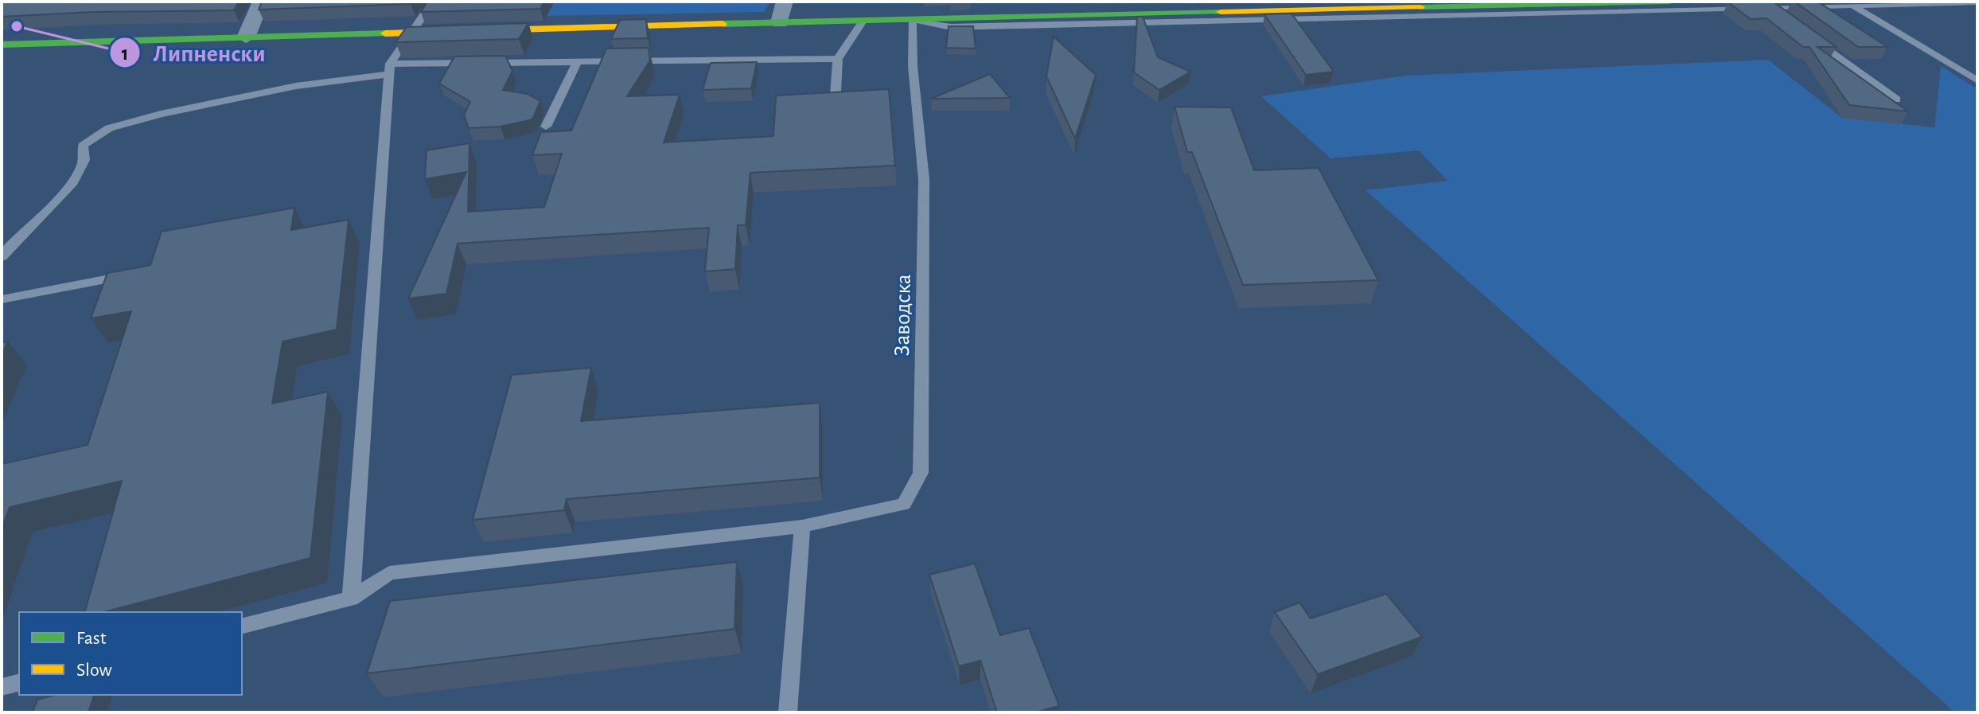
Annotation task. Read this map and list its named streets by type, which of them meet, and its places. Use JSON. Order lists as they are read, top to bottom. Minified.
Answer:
{"streets":{"lane":["Заводска"]},"places":["Липненски"],"legend":["Fast","Slow"]}
